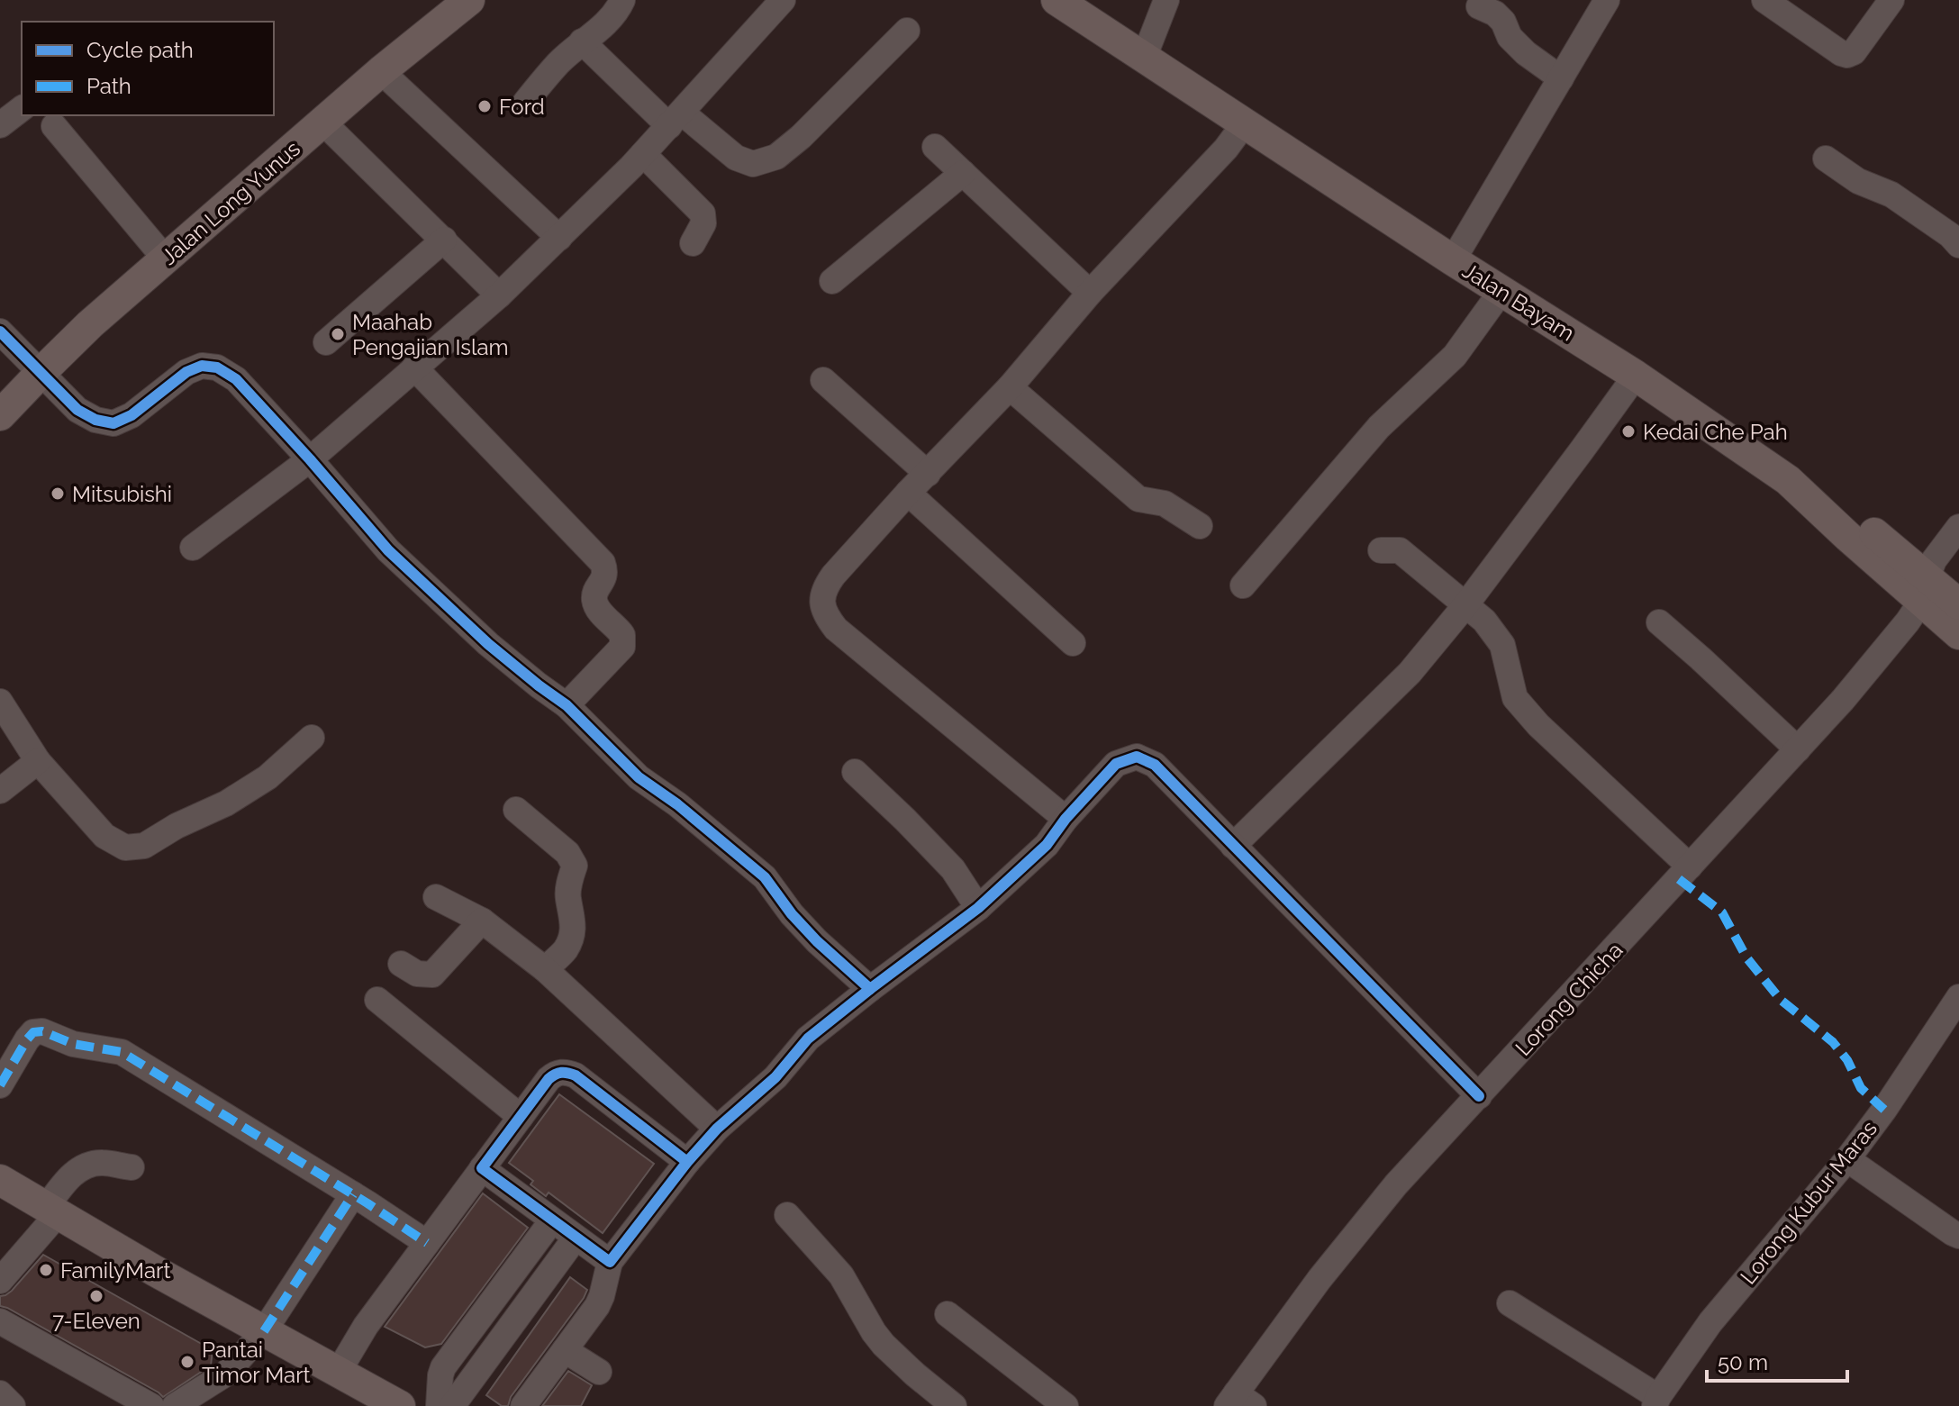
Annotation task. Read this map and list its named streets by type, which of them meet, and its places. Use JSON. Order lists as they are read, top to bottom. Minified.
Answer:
{"streets":{"main road":["Jalan Long Yunus","Jalan Bayam"],"street":["Lorong Chicha","Lorong Kubur Maras"]},"crossings":[["Jalan Bayam","Lorong Chicha"]],"places":["Ford","Maahab Pengajian Islam","Kedai Che Pah","Mitsubishi","FamilyMart","7-Eleven","Pantai Timor Mart"],"legend":["Cycle path","Path"],"scale_bar":"50 m"}
